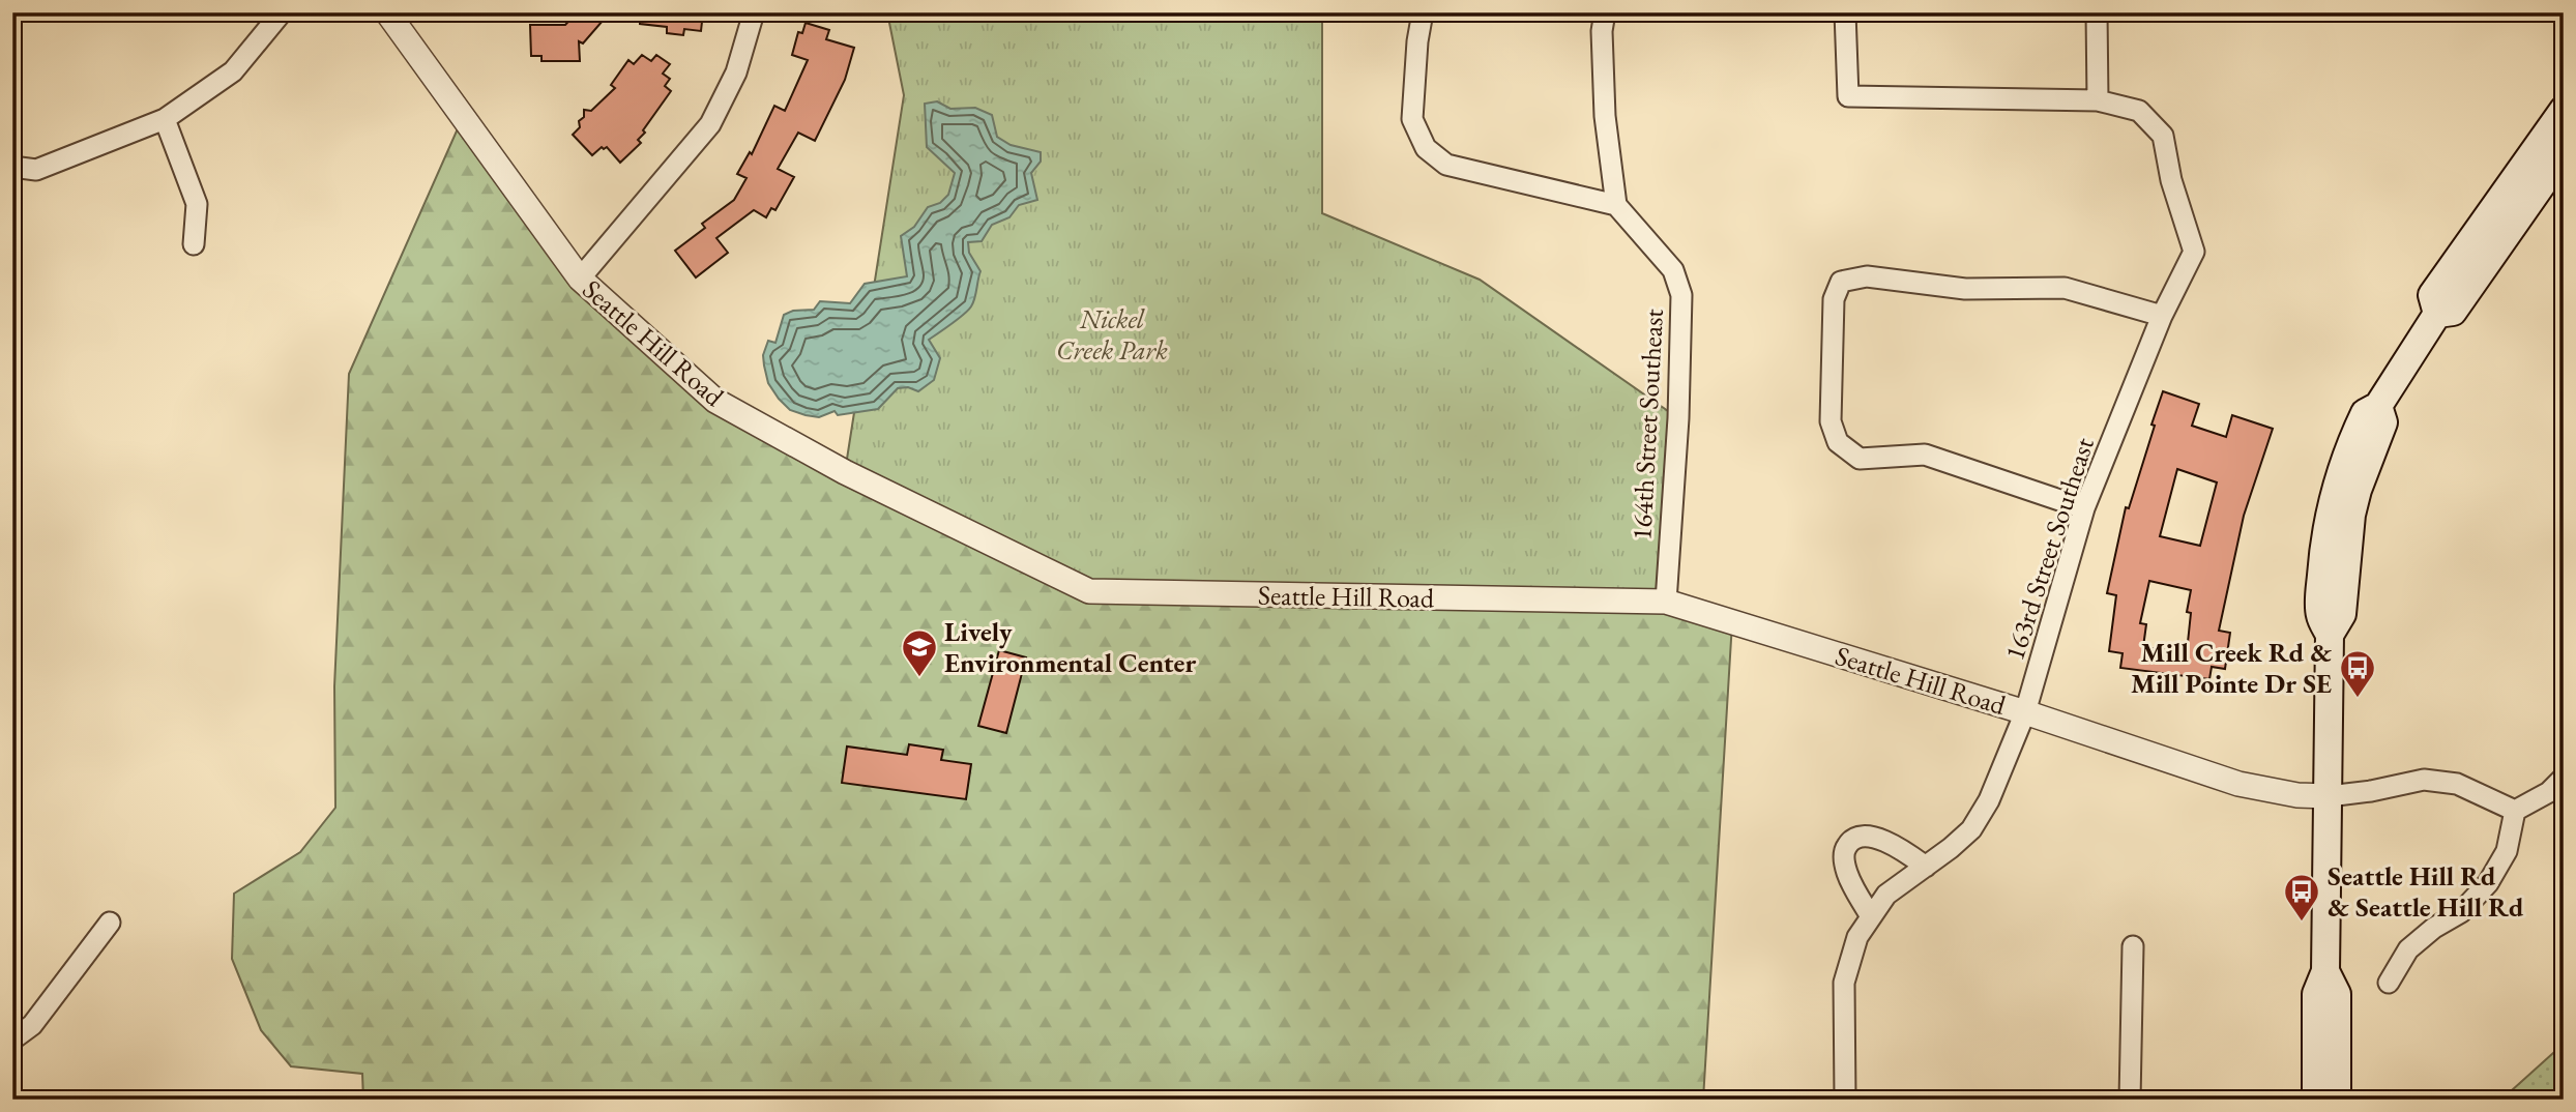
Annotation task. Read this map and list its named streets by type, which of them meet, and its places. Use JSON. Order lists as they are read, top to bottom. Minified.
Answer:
{"streets":{"street":["Seattle Hill Road","164th Street Southeast","163rd Street Southeast"]},"crossings":[["Seattle Hill Road","164th Street Southeast"],["Seattle Hill Road","163rd Street Southeast"]],"parks":["Nickel Creek Park"],"places":{"school or university":["Lively Environmental Center"],"bus stop":["Mill Creek Rd & Mill Pointe Dr SE","Seattle Hill Rd & Seattle Hill Rd"]}}
